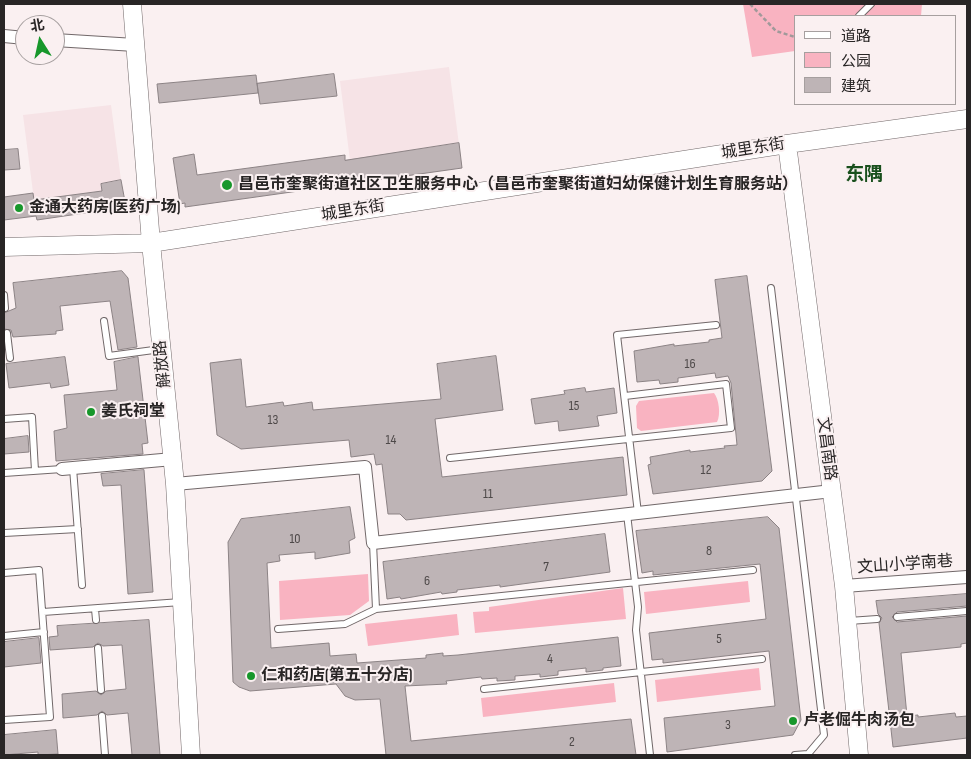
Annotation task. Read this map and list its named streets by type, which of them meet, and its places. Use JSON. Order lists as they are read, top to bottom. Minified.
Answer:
{"streets":{"street":["城里东街","解放路","文昌南路","文山小学南巷"]},"crossings":[["城里东街","解放路"],["城里东街","文昌南路"],["文昌南路","文山小学南巷"]],"districts":["东隅"],"places":["昌邑市奎聚街道社区卫生服务中心（昌邑市奎聚街道妇幼保健计划生育服务站）","金通大药房(医药广场)","姜氏祠堂","仁和药店(第五十分店)","卢老倔牛肉汤包"],"house_numbers":["16","15","13","14","12","11","10","8","7","6","5","4","3","2"],"legend":["道路","公园","建筑"],"north":"top"}
